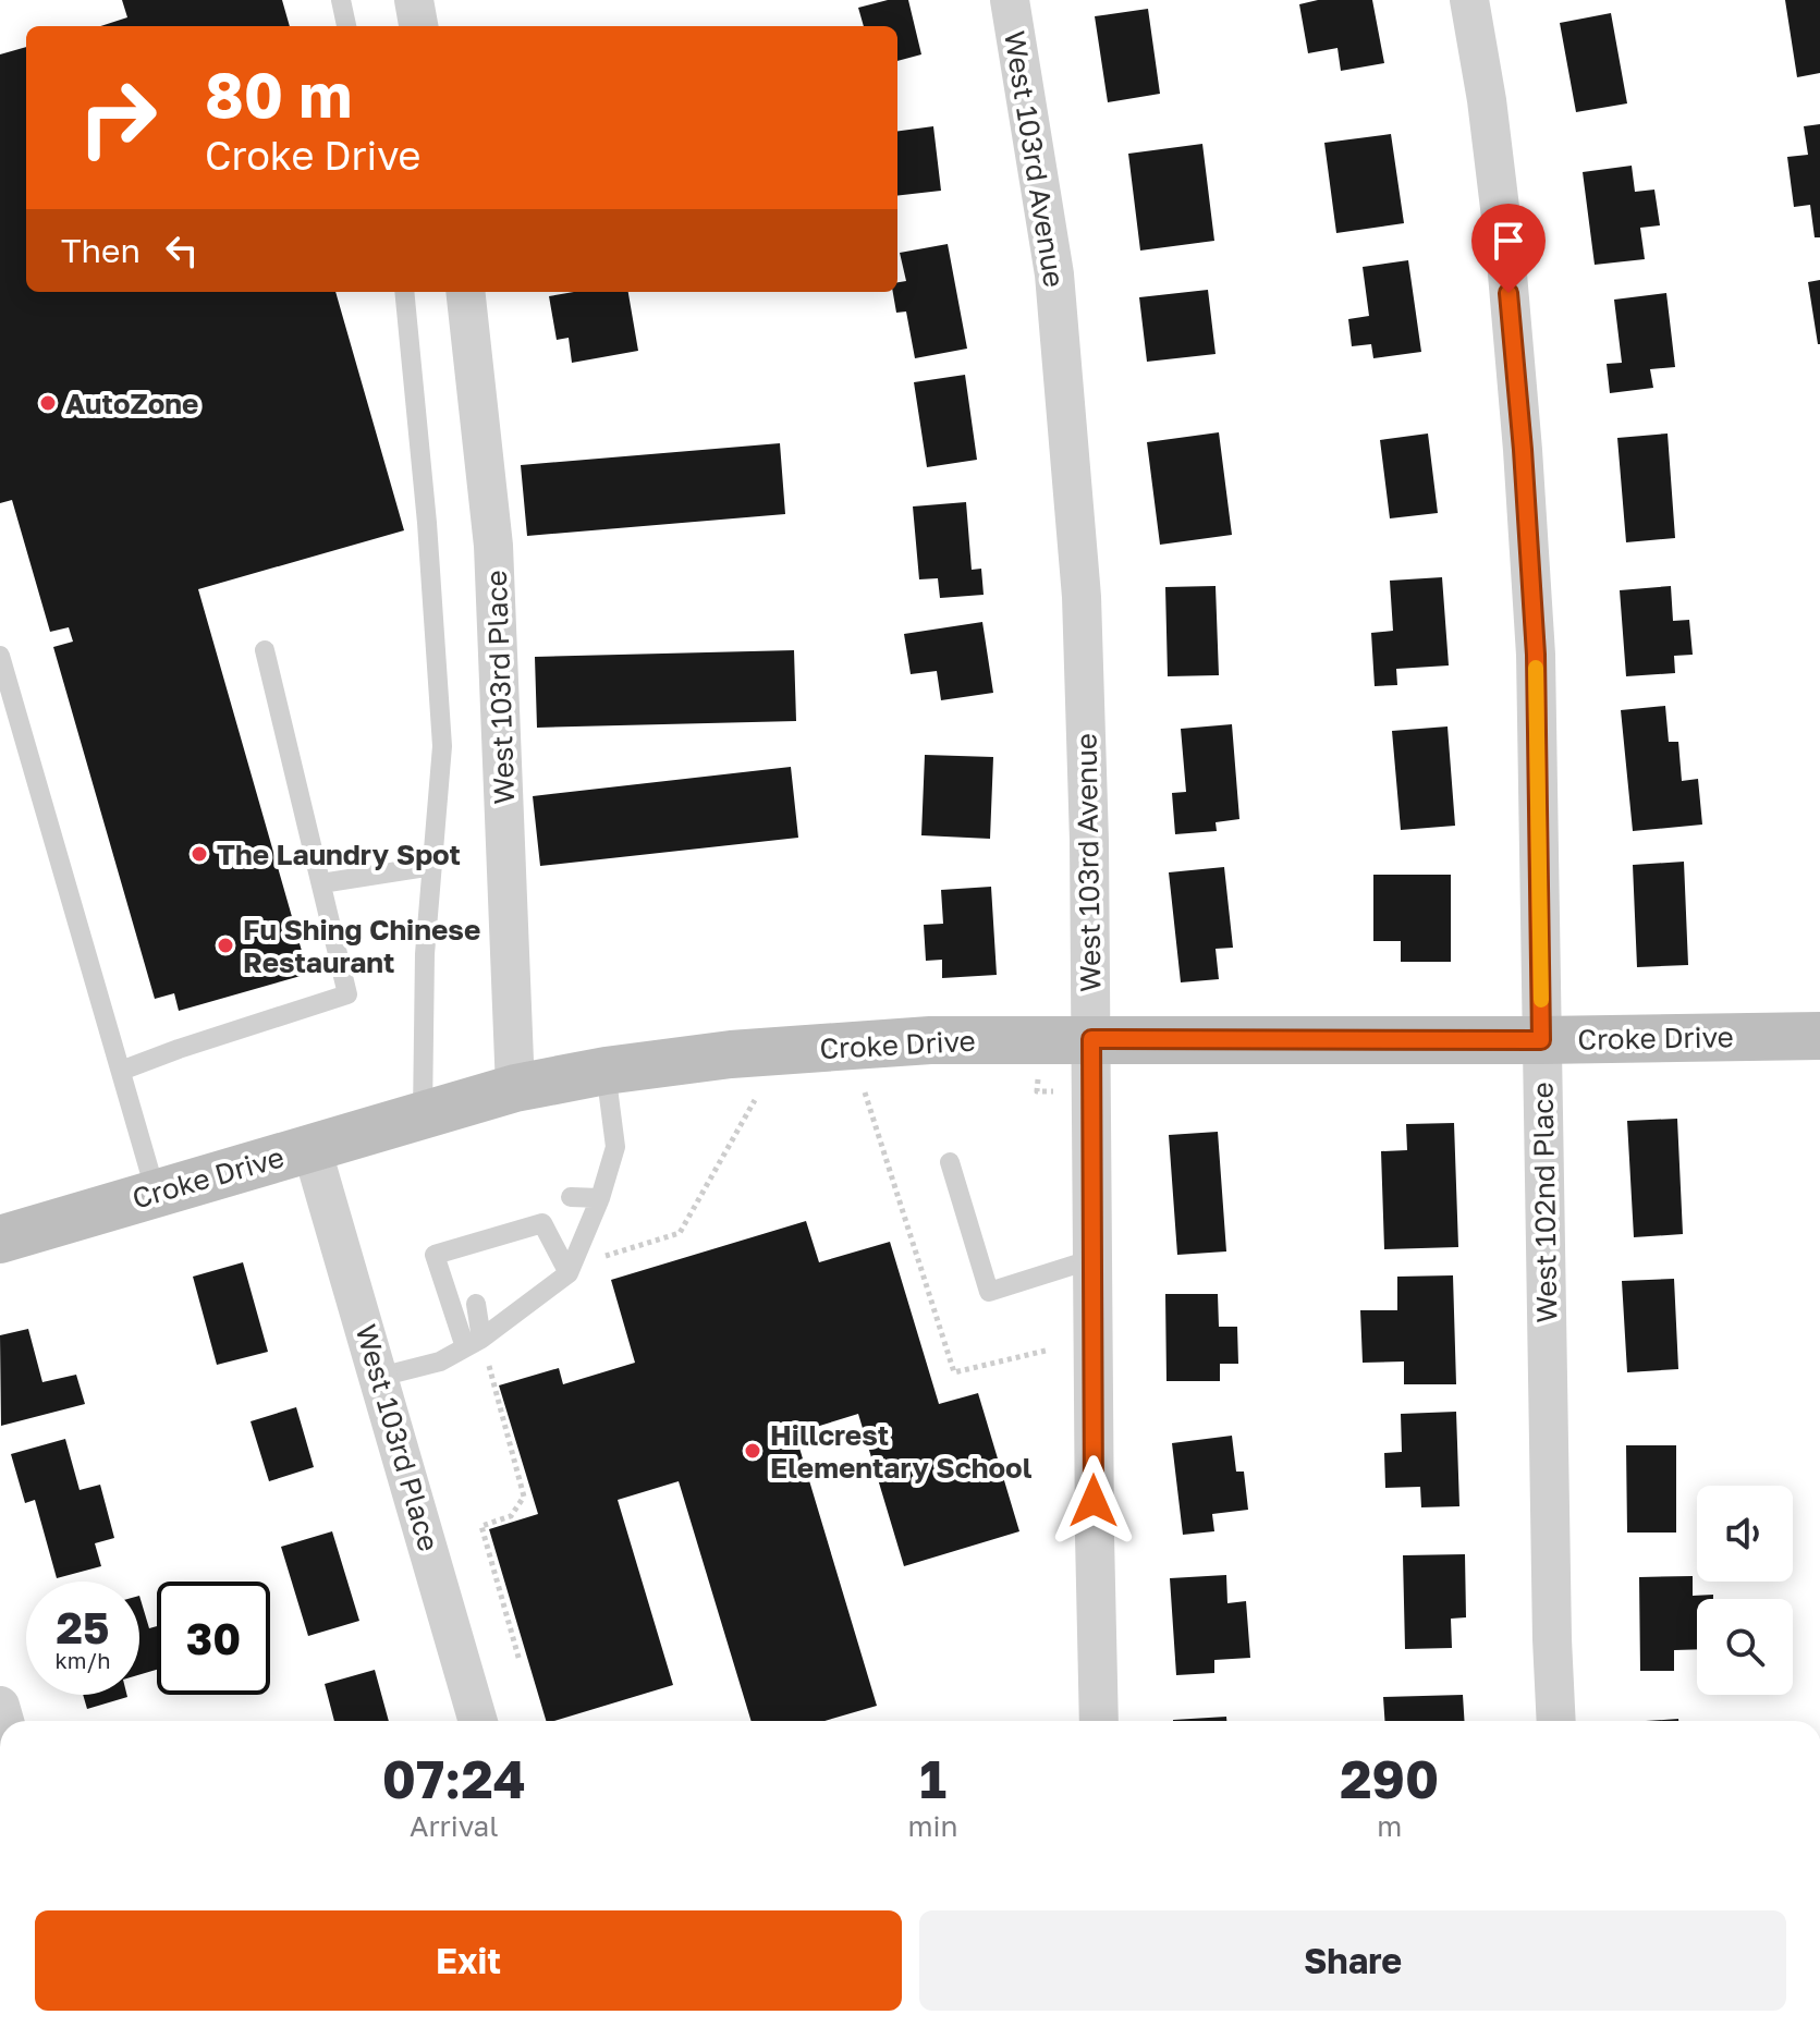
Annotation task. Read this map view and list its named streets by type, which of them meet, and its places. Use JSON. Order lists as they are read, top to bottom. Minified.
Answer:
{"streets":{"street":["West 103rd Avenue","West 103rd Place","Croke Drive","West 102nd Place"]},"crossings":[["West 103rd Avenue","Croke Drive"],["West 103rd Place","Croke Drive"],["Croke Drive","West 102nd Place"]],"places":["AutoZone","The Laundry Spot","Fu Shing Chinese Restaurant","Hillcrest Elementary School"],"page":{"turn":["80 m","Croke Drive"],"then":"Then","speed":"25 km/h","limit":"30","eta":["07:24","Arrival","1","min","290","m"],"buttons":["Exit","Share"]}}
